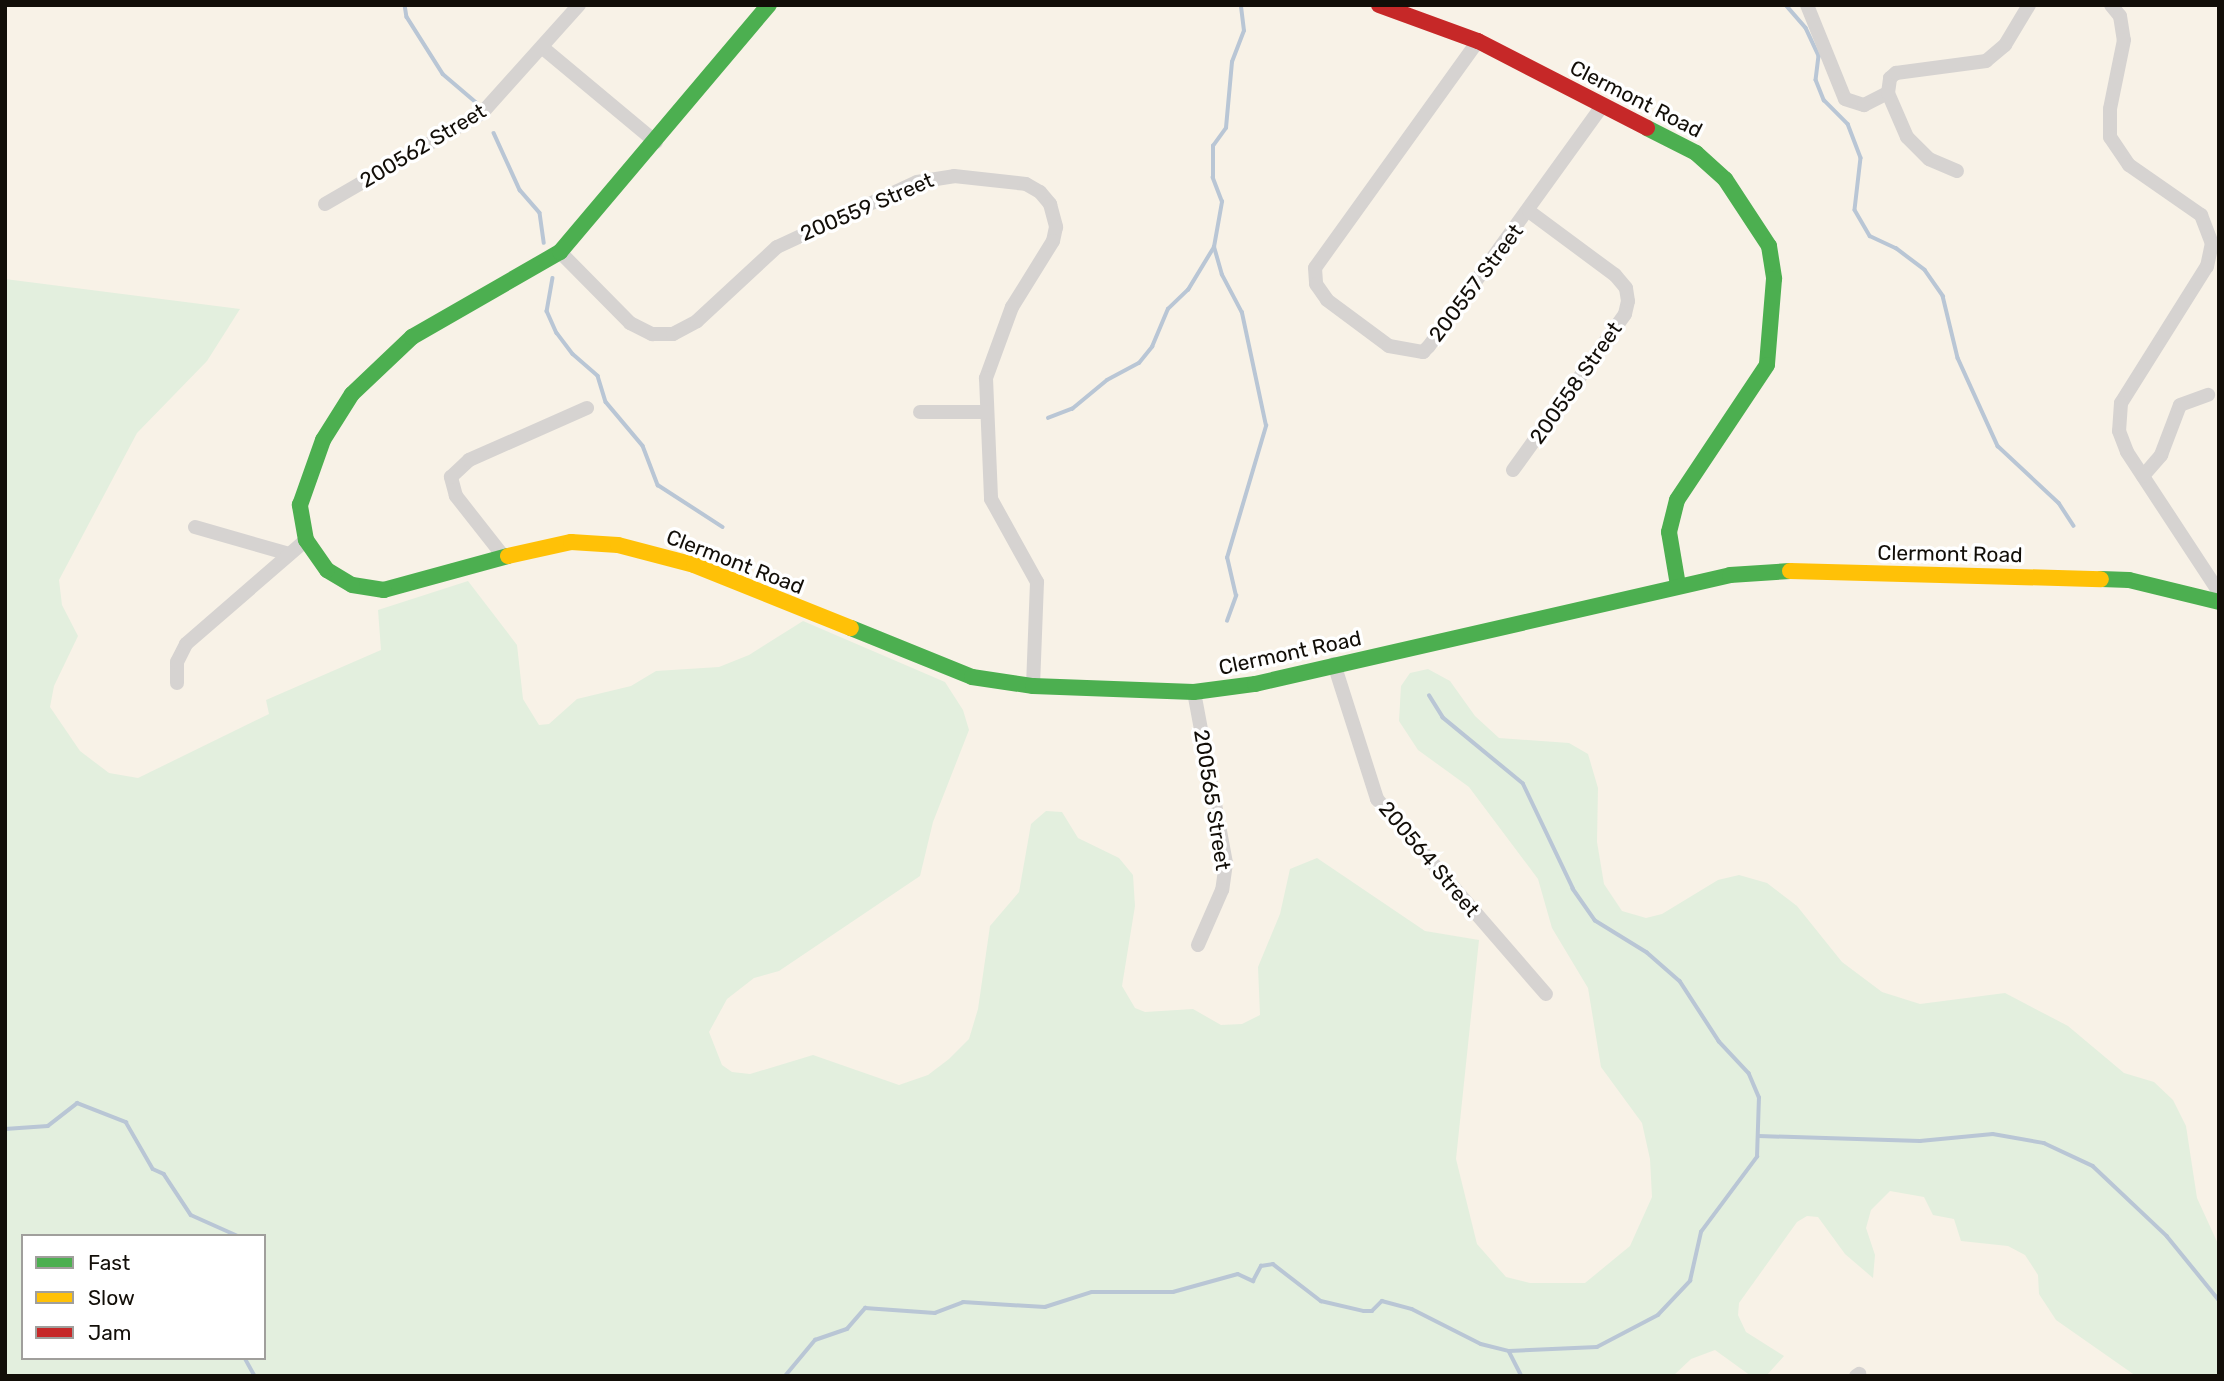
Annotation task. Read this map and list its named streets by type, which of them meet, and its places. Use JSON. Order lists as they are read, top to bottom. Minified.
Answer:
{"streets":{"street":["Clermont Road","200562 Street","200559 Street","200557 Street","200558 Street","200565 Street","200564 Street"]},"crossings":[["Clermont Road","200559 Street"],["Clermont Road","200557 Street"],["Clermont Road","200565 Street"],["Clermont Road","200564 Street"],["200557 Street","200558 Street"]],"legend":["Fast","Slow","Jam"]}
